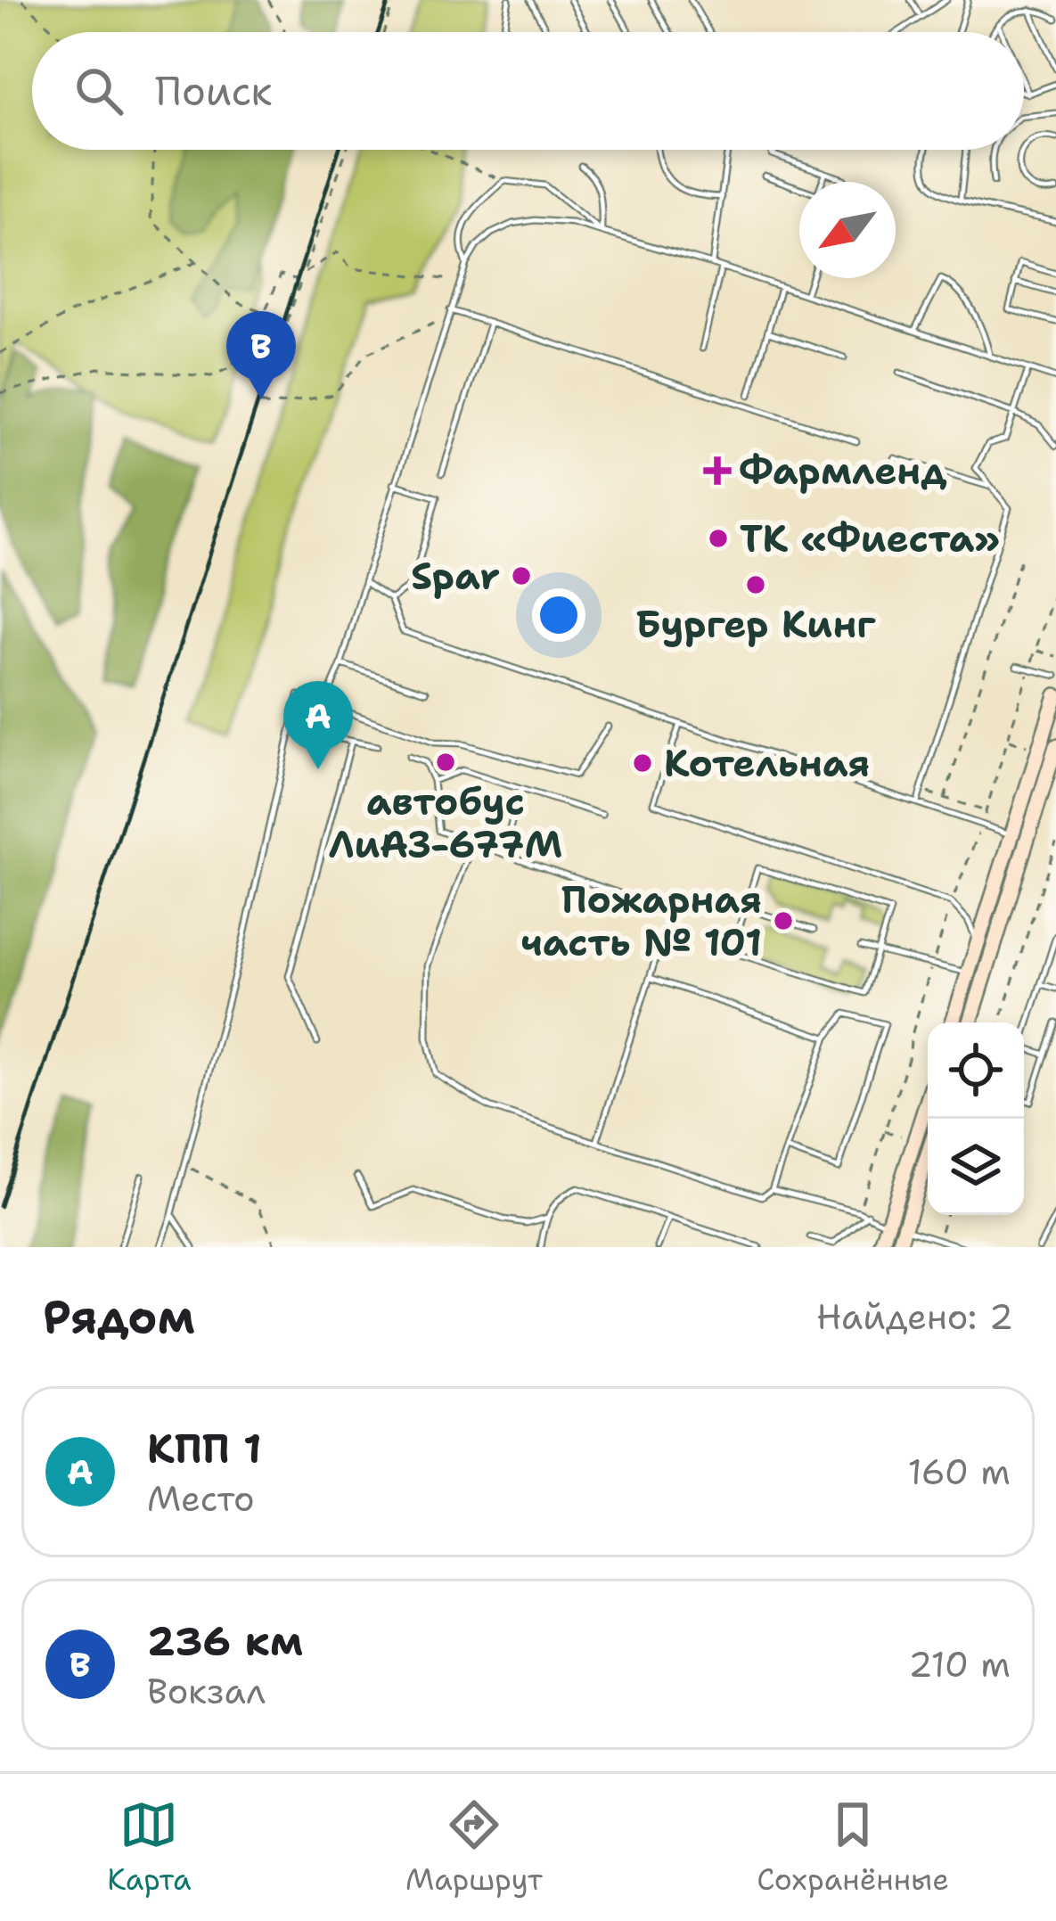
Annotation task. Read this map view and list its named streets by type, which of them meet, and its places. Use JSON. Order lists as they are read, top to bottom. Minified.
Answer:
{"places":{"health":["Фармленд"],"other":["ТК «Фиеста»","Spar","Бургер Кинг","автобус ЛиАЗ-677М","Котельная","Пожарная часть № 101"]},"north":"bottom left","page":{"search":"Поиск","pins":["B","A"],"heading":["Рядом","Найдено: 2"],"list":[{"mark":"A","name":"КПП 1","note":"Место","value":"160 m"},{"mark":"B","name":"236 км","note":"Вокзал","value":"210 m"}],"nav":["Карта","Маршрут","Сохранённые"]}}
